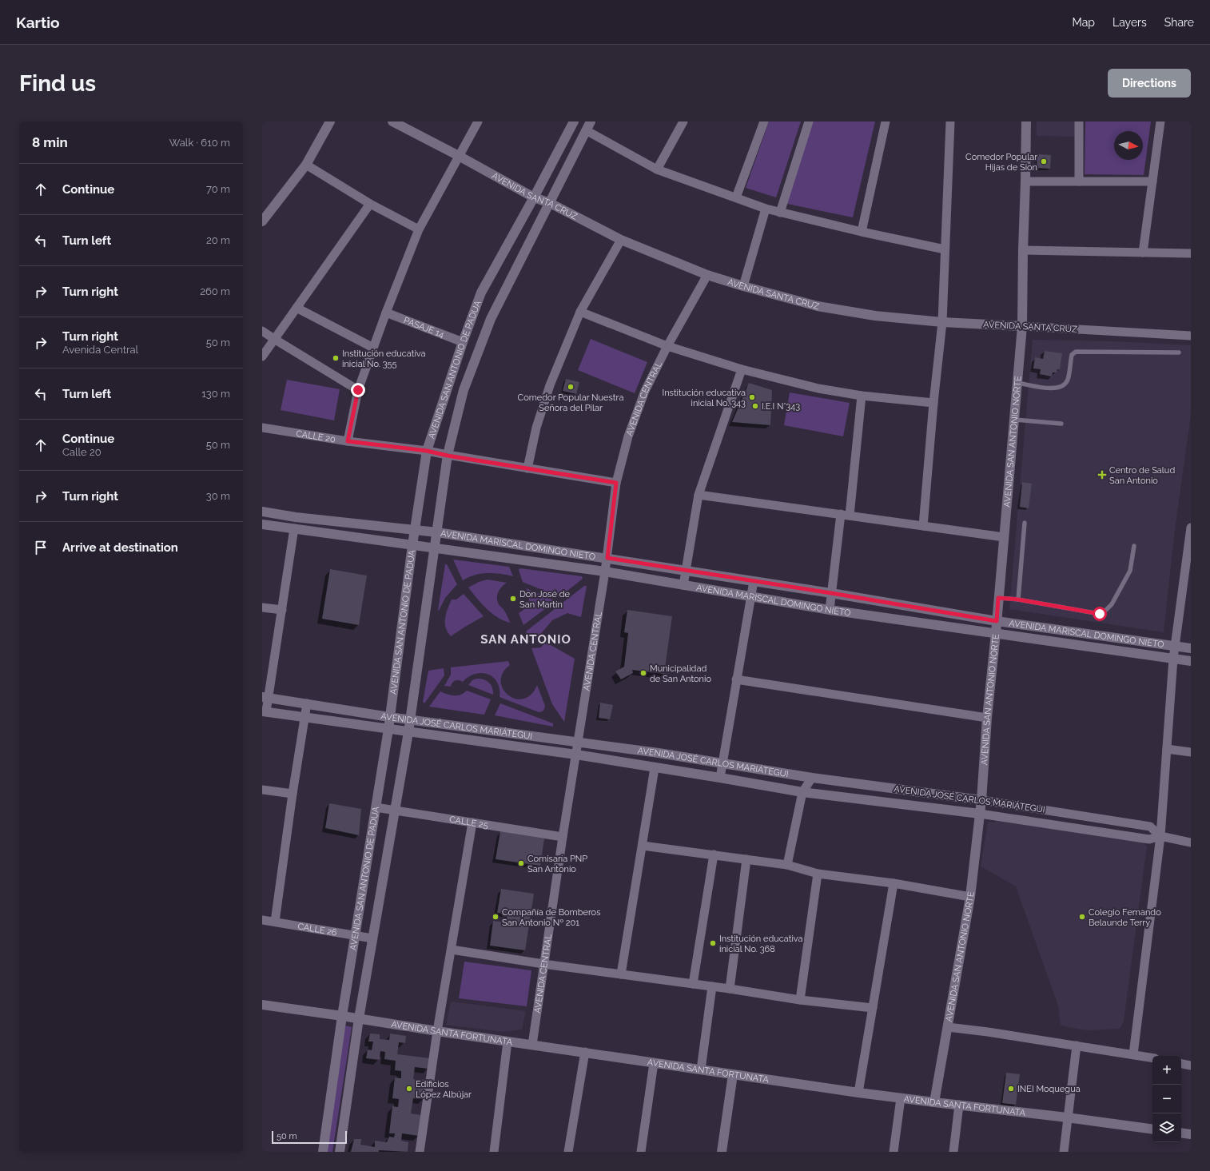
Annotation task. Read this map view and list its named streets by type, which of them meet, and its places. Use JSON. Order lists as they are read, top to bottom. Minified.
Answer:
{"streets":{"street":["AVENIDA SANTA CRUZ","PASAJE 14","AVENIDA SAN ANTONIO DE PADUA","AVENIDA CENTRAL","CALLE 20","AVENIDA SAN ANTONIO NORTE","AVENIDA MARISCAL DOMINGO NIETO","AVENIDA JOSÉ CARLOS MARIÁTEGUI","CALLE 25","CALLE 26","AVENIDA SANTA FORTUNATA"]},"crossings":[["AVENIDA SANTA CRUZ","AVENIDA SAN ANTONIO DE PADUA"],["AVENIDA SANTA CRUZ","AVENIDA CENTRAL"],["AVENIDA SANTA CRUZ","AVENIDA SAN ANTONIO NORTE"],["PASAJE 14","AVENIDA SAN ANTONIO DE PADUA"],["AVENIDA SAN ANTONIO DE PADUA","CALLE 20"],["AVENIDA SAN ANTONIO DE PADUA","AVENIDA MARISCAL DOMINGO NIETO"],["AVENIDA SAN ANTONIO DE PADUA","AVENIDA JOSÉ CARLOS MARIÁTEGUI"],["AVENIDA SAN ANTONIO DE PADUA","CALLE 25"],["AVENIDA SAN ANTONIO DE PADUA","CALLE 26"],["AVENIDA SAN ANTONIO DE PADUA","AVENIDA SANTA FORTUNATA"],["AVENIDA CENTRAL","CALLE 20"],["AVENIDA CENTRAL","AVENIDA MARISCAL DOMINGO NIETO"],["AVENIDA CENTRAL","AVENIDA JOSÉ CARLOS MARIÁTEGUI"],["AVENIDA CENTRAL","CALLE 25"],["AVENIDA CENTRAL","AVENIDA SANTA FORTUNATA"],["AVENIDA SAN ANTONIO NORTE","AVENIDA MARISCAL DOMINGO NIETO"],["AVENIDA SAN ANTONIO NORTE","AVENIDA JOSÉ CARLOS MARIÁTEGUI"],["AVENIDA SAN ANTONIO NORTE","AVENIDA SANTA FORTUNATA"]],"districts":["SAN ANTONIO"],"places":{"other":["Comedor Popular Hijas de Sion","Institución educativa inicial No. 355","Comedor Popular Nuestra Señora del Pilar","Institución educativa inicial No. 343","I.E.I N°343","Don José de San Martín","Municipalidad de San Antonio","Comisaría PNP San Antonio","Compañía de Bomberos San Antonio Nº 201","Colegio Fernando Belaunde Terry","Institución educativa inicial No. 368","Edificios López Albújar","INEI Moquegua"],"health":["Centro de Salud San Antonio"]},"scale_bar":"50 m","north":"right","page":{"header":"Kartio","nav":["Map","Layers","Share"],"buttons":"Directions","title":"Find us","heading":["8 min","Walk · 610 m"],"list":[["Continue","70 m"],["Turn left","20 m"],["Turn right","260 m"],["Turn right","Avenida Central","50 m"],["Turn left","130 m"],["Continue","Calle 20","50 m"],["Turn right","30 m"],"Arrive at destination"],"map_buttons":["+","−"],"scale":"50 m"}}
